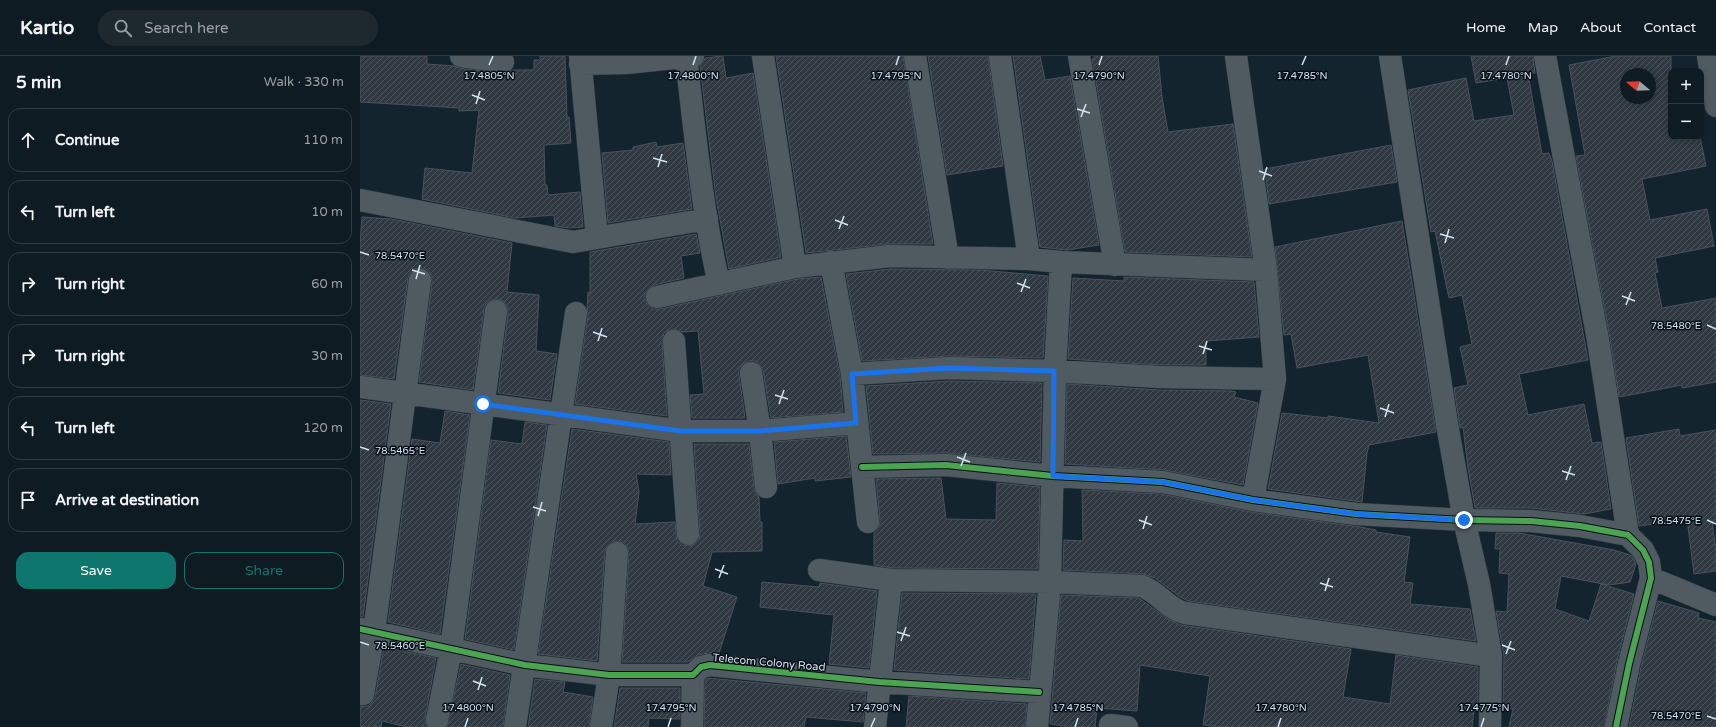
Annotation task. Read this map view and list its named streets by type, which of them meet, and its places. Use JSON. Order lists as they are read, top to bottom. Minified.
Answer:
{"streets":{"street":["Telecom Colony Road"]},"north":"left","page":{"header":"Kartio","search":"Search here","nav":["Home","Map","About","Contact"],"heading":["5 min","Walk · 330 m"],"map_buttons":["+","−"],"list":[["Continue","110 m"],["Turn left","10 m"],["Turn right","60 m"],["Turn right","30 m"],["Turn left","120 m"],"Arrive at destination"],"buttons":["Save","Share"]},"coordinates":["17.4805°N","17.4800°N","17.4795°N","17.4790°N","17.4785°N","17.4780°N","78.5470°E","78.5480°E","78.5465°E","78.5475°E","78.5460°E","17.4775°N"]}
